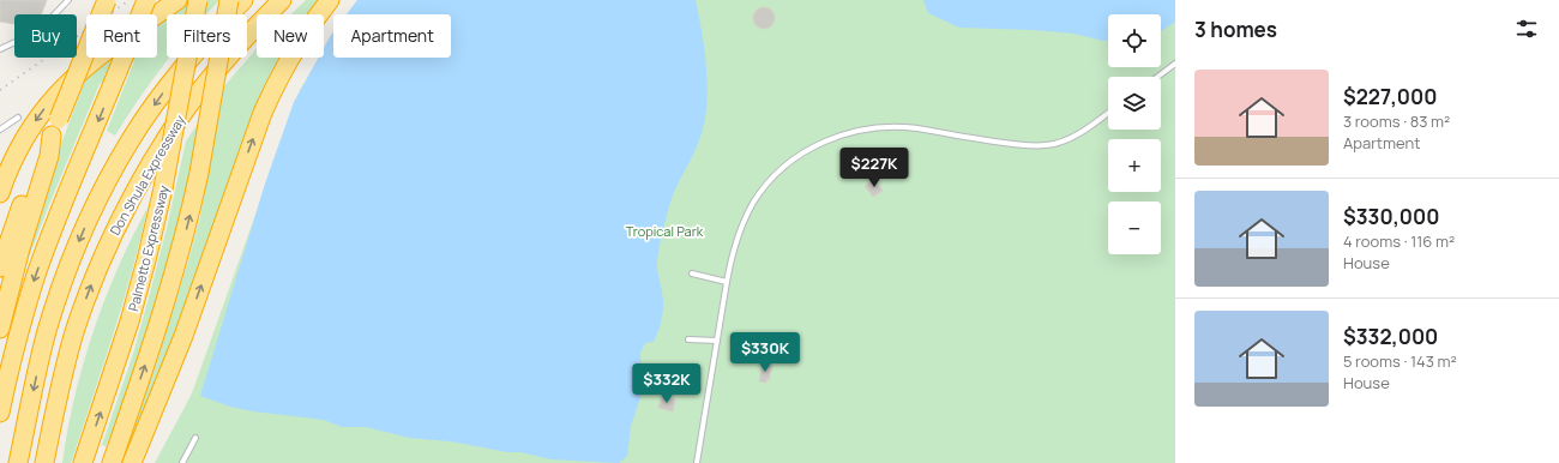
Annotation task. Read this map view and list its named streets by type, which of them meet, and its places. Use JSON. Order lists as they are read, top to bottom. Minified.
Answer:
{"streets":{"highway":["Don Shula Expressway","Palmetto Expressway"]},"parks":["Tropical Park"],"page":{"heading":"3 homes","map_buttons":["+","−"],"chip":["Buy","Rent","Filters","New","Apartment"],"list":[{"name":"$227,000","note":"3 rooms · 83 m² · Apartment"},{"name":"$330,000","note":"4 rooms · 116 m² · House"},{"name":"$332,000","note":"5 rooms · 143 m² · House"}],"price":["$227K","$330K","$332K"]}}
